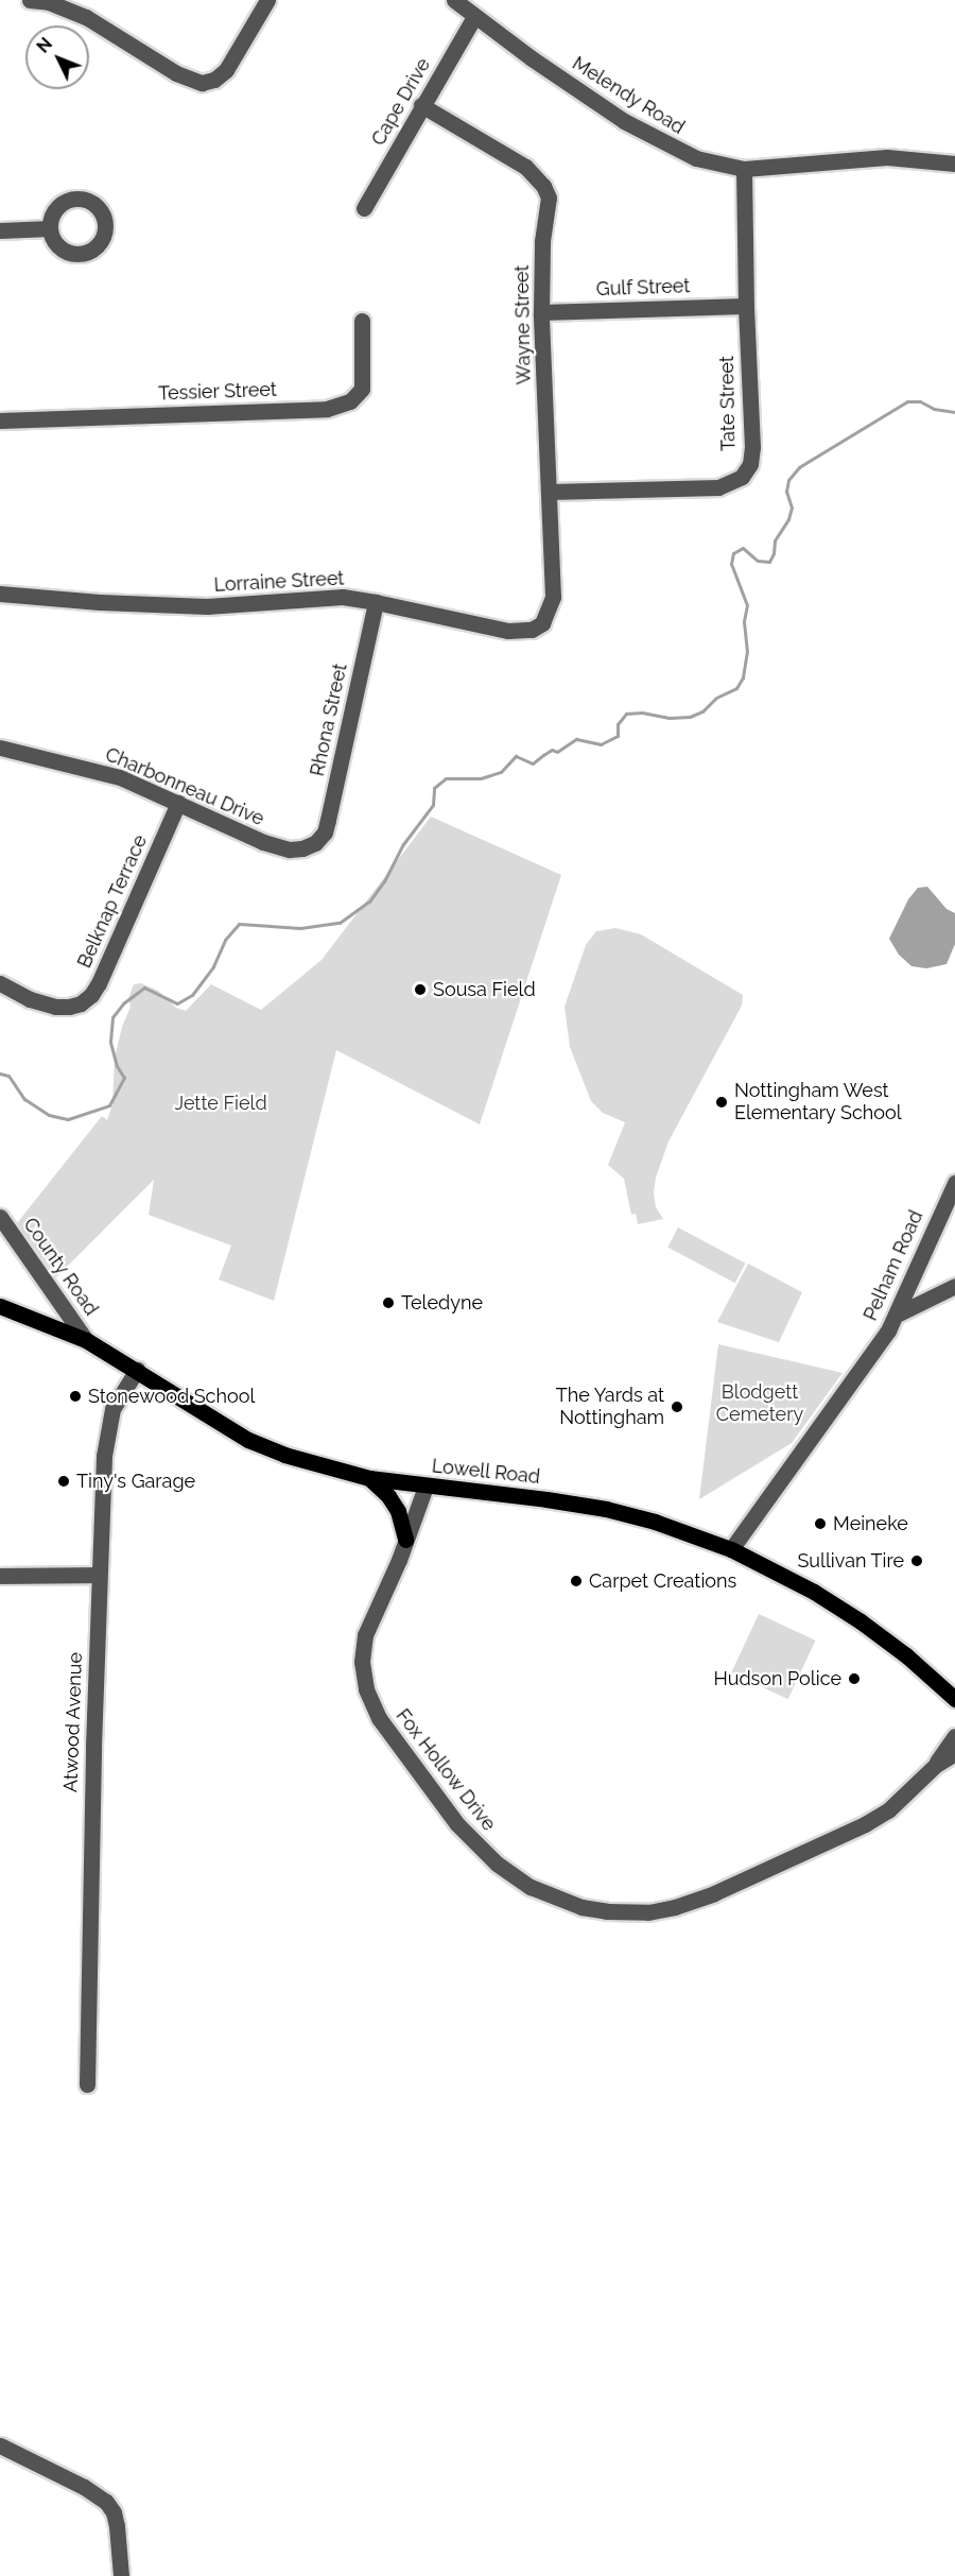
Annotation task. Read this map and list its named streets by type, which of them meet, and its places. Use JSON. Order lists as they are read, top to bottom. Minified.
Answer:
{"streets":{"main road":["Lowell Road"],"street":["Melendy Road","Cape Drive","Gulf Street","Wayne Street","Tessier Street","Tate Street","Lorraine Street","Rhona Street","Charbonneau Drive","Belknap Terrace","Pelham Road","County Road","Atwood Avenue","Fox Hollow Drive"]},"crossings":[["Melendy Road","Cape Drive"],["Melendy Road","Tate Street"],["Cape Drive","Wayne Street"],["Gulf Street","Wayne Street"],["Gulf Street","Tate Street"],["Wayne Street","Tate Street"],["Wayne Street","Lorraine Street"],["Lorraine Street","Rhona Street"],["Rhona Street","Charbonneau Drive"],["Charbonneau Drive","Belknap Terrace"],["Pelham Road","Lowell Road"],["County Road","Lowell Road"],["Lowell Road","Atwood Avenue"],["Lowell Road","Fox Hollow Drive"]],"parks":["Jette Field","Blodgett Cemetery"],"places":["Sousa Field","Nottingham West Elementary School","Teledyne","Stonewood School","The Yards at Nottingham","Tiny's Garage","Meineke","Sullivan Tire","Carpet Creations","Hudson Police"],"north":"top left"}
